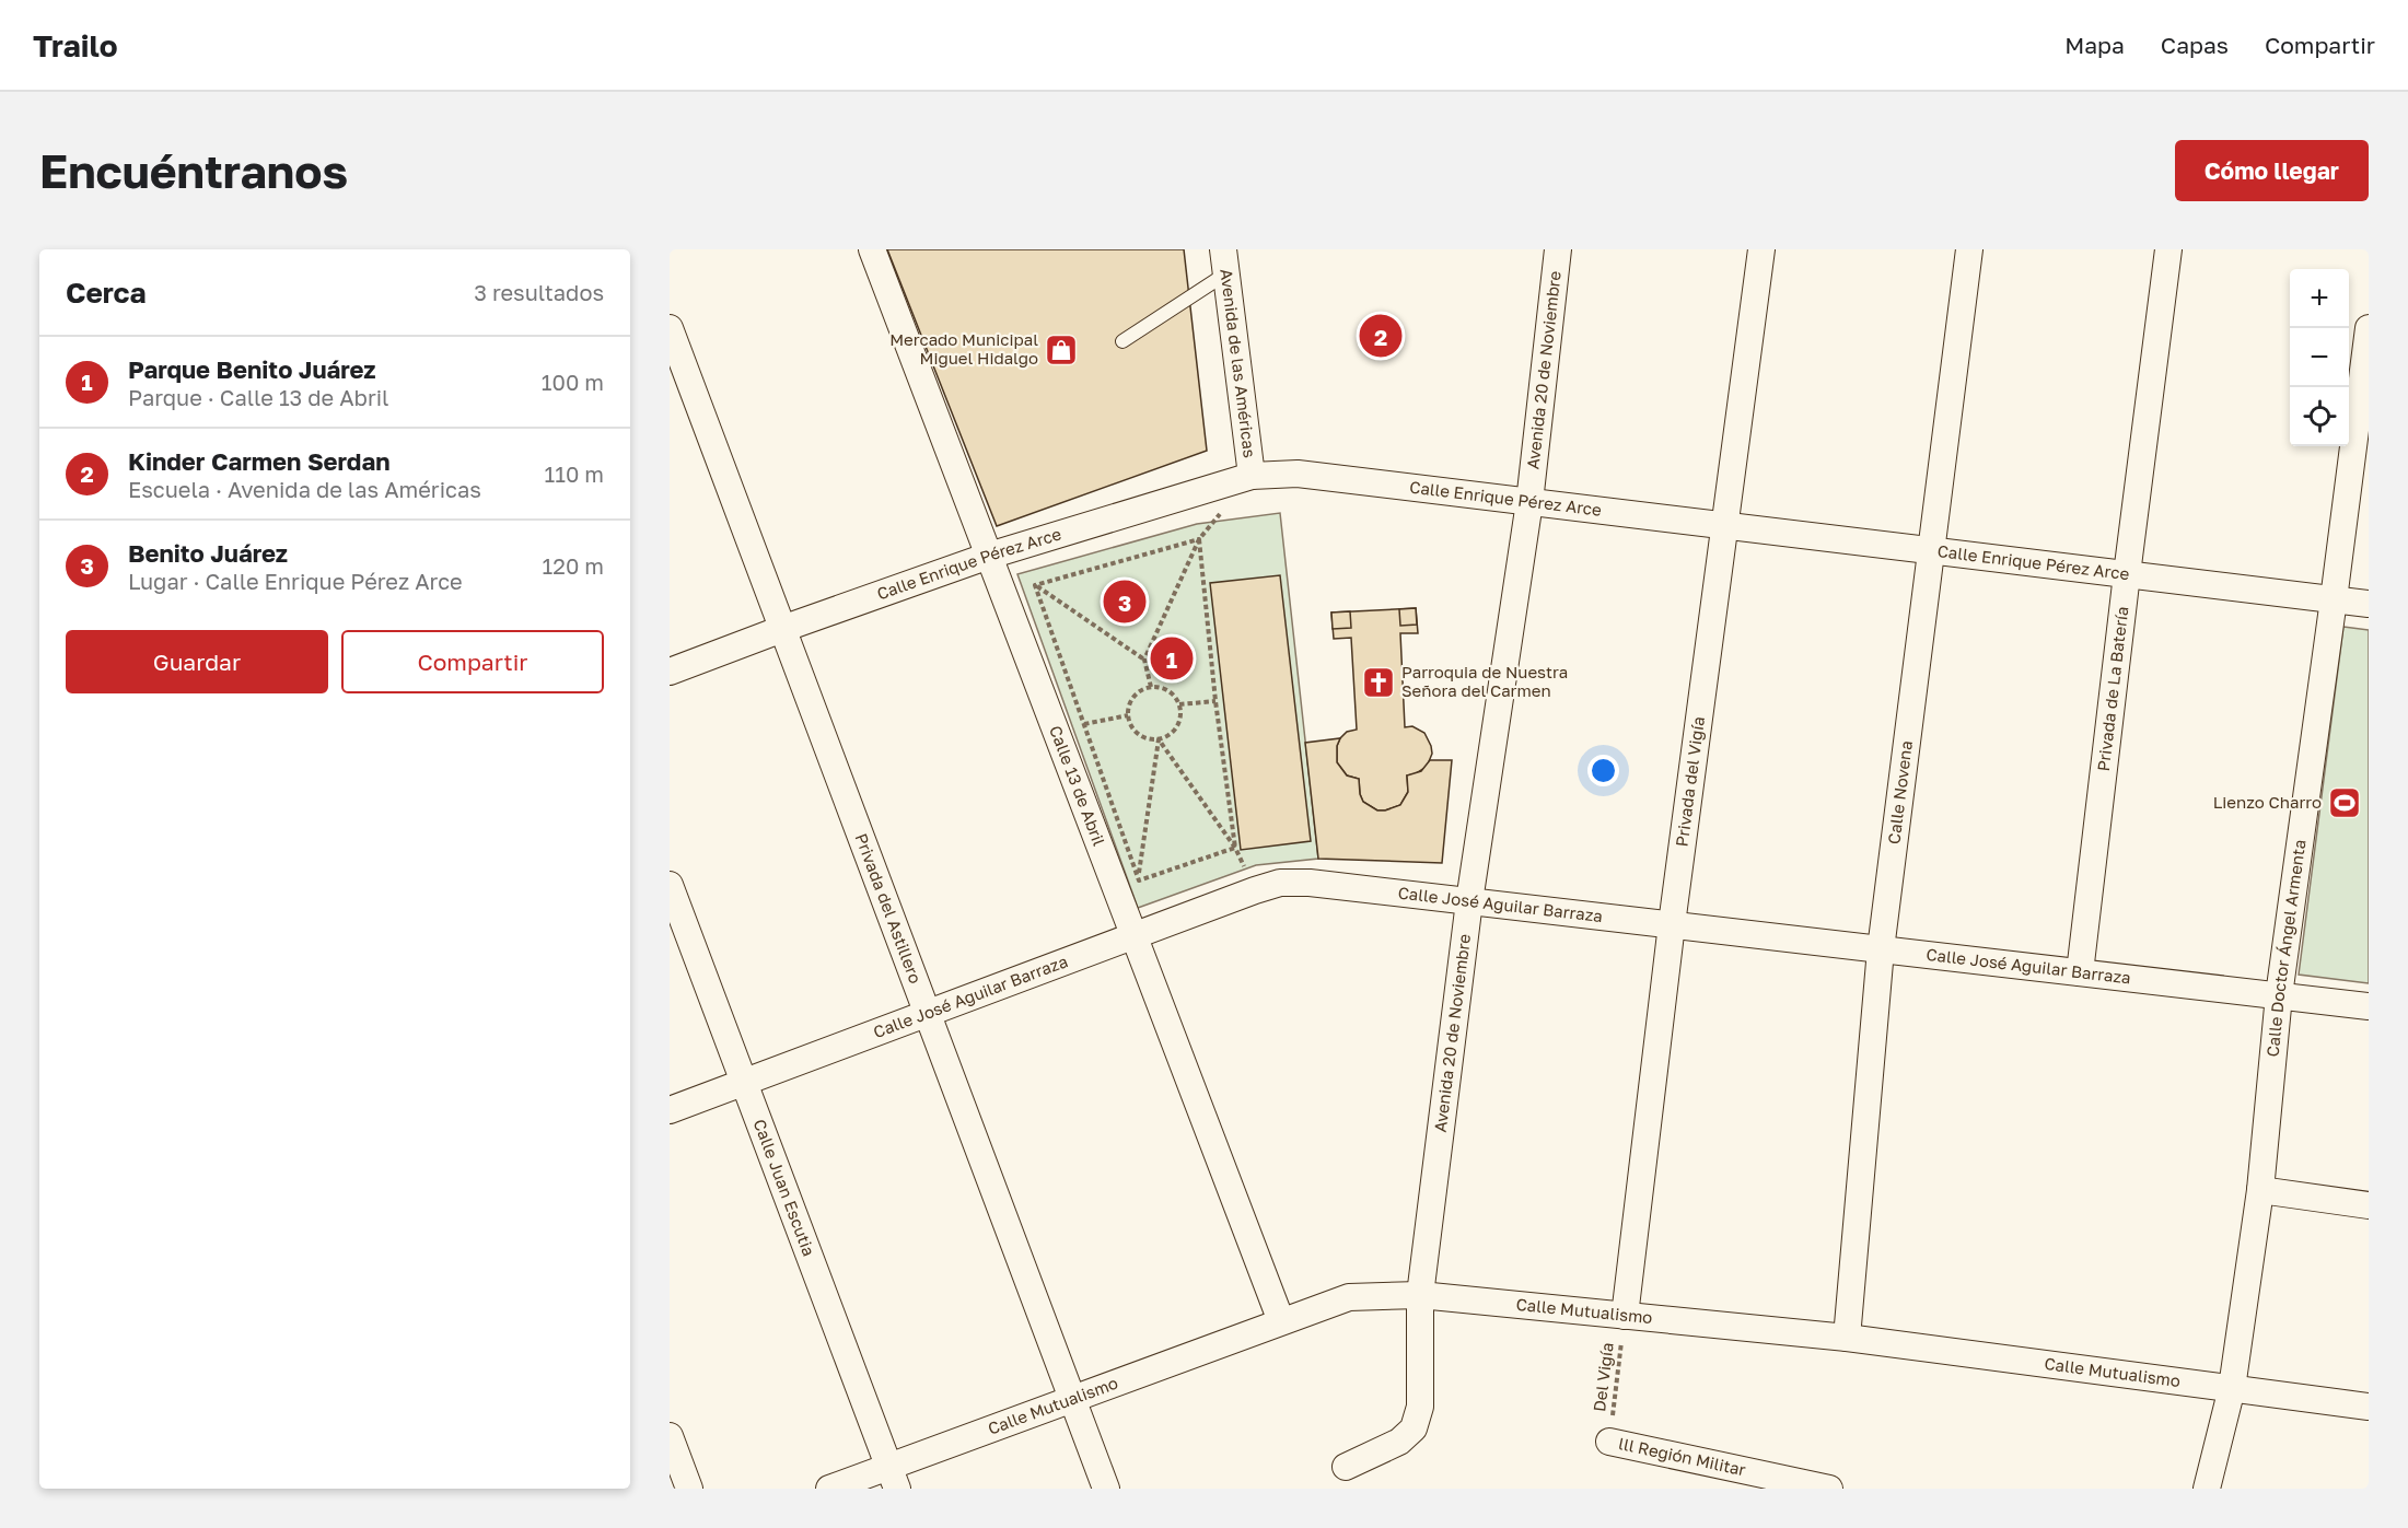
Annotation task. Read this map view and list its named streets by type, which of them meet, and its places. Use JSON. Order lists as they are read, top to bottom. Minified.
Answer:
{"streets":{"street":["Avenida de las Américas","Avenida 20 de Noviembre","Calle Enrique Pérez Arce","Privada de La Batería","Privada del Vigía","Calle 13 de Abril","Calle Novena","Calle José Aguilar Barraza","Privada del Astillero","Calle Doctor Ángel Armenta","Calle Juan Escutia","Calle Mutualismo","lll Región Militar"],"path":["Del Vigía"]},"crossings":[["Avenida de las Américas","Calle Enrique Pérez Arce"],["Avenida 20 de Noviembre","Calle Enrique Pérez Arce"],["Avenida 20 de Noviembre","Calle José Aguilar Barraza"],["Avenida 20 de Noviembre","Calle Mutualismo"],["Calle Enrique Pérez Arce","Privada de La Batería"],["Calle Enrique Pérez Arce","Privada del Vigía"],["Calle Enrique Pérez Arce","Calle 13 de Abril"],["Calle Enrique Pérez Arce","Calle Novena"],["Calle Enrique Pérez Arce","Privada del Astillero"],["Calle Enrique Pérez Arce","Calle Doctor Ángel Armenta"],["Privada de La Batería","Calle José Aguilar Barraza"],["Privada del Vigía","Calle José Aguilar Barraza"],["Privada del Vigía","Calle Mutualismo"],["Privada del Vigía","Del Vigía"],["Calle 13 de Abril","Calle José Aguilar Barraza"],["Calle 13 de Abril","Calle Mutualismo"],["Calle Novena","Calle José Aguilar Barraza"],["Calle Novena","Calle Mutualismo"],["Calle José Aguilar Barraza","Privada del Astillero"],["Calle José Aguilar Barraza","Calle Doctor Ángel Armenta"],["Calle José Aguilar Barraza","Calle Juan Escutia"],["Privada del Astillero","Calle Mutualismo"],["Calle Doctor Ángel Armenta","Calle Mutualismo"],["Calle Juan Escutia","Calle Mutualismo"],["Calle Mutualismo","Del Vigía"],["Del Vigía","lll Región Militar"]],"places":{"shop":["Mercado Municipal Miguel Hidalgo"],"church":["Parroquia de Nuestra Señora del Carmen"],"sports":["Lienzo Charro"]},"page":{"header":"Trailo","nav":["Mapa","Capas","Compartir"],"buttons":["Cómo llegar",["Guardar","Compartir"]],"title":"Encuéntranos","heading":["Cerca","3 resultados"],"map_buttons":["+","−"],"pins":["2","3","1"],"list":[{"mark":"1","name":"Parque Benito Juárez","note":"Parque · Calle 13 de Abril","value":"100 m"},{"mark":"2","name":"Kinder Carmen Serdan","note":"Escuela · Avenida de las Américas","value":"110 m"},{"mark":"3","name":"Benito Juárez","note":"Lugar · Calle Enrique Pérez Arce","value":"120 m"}]}}
